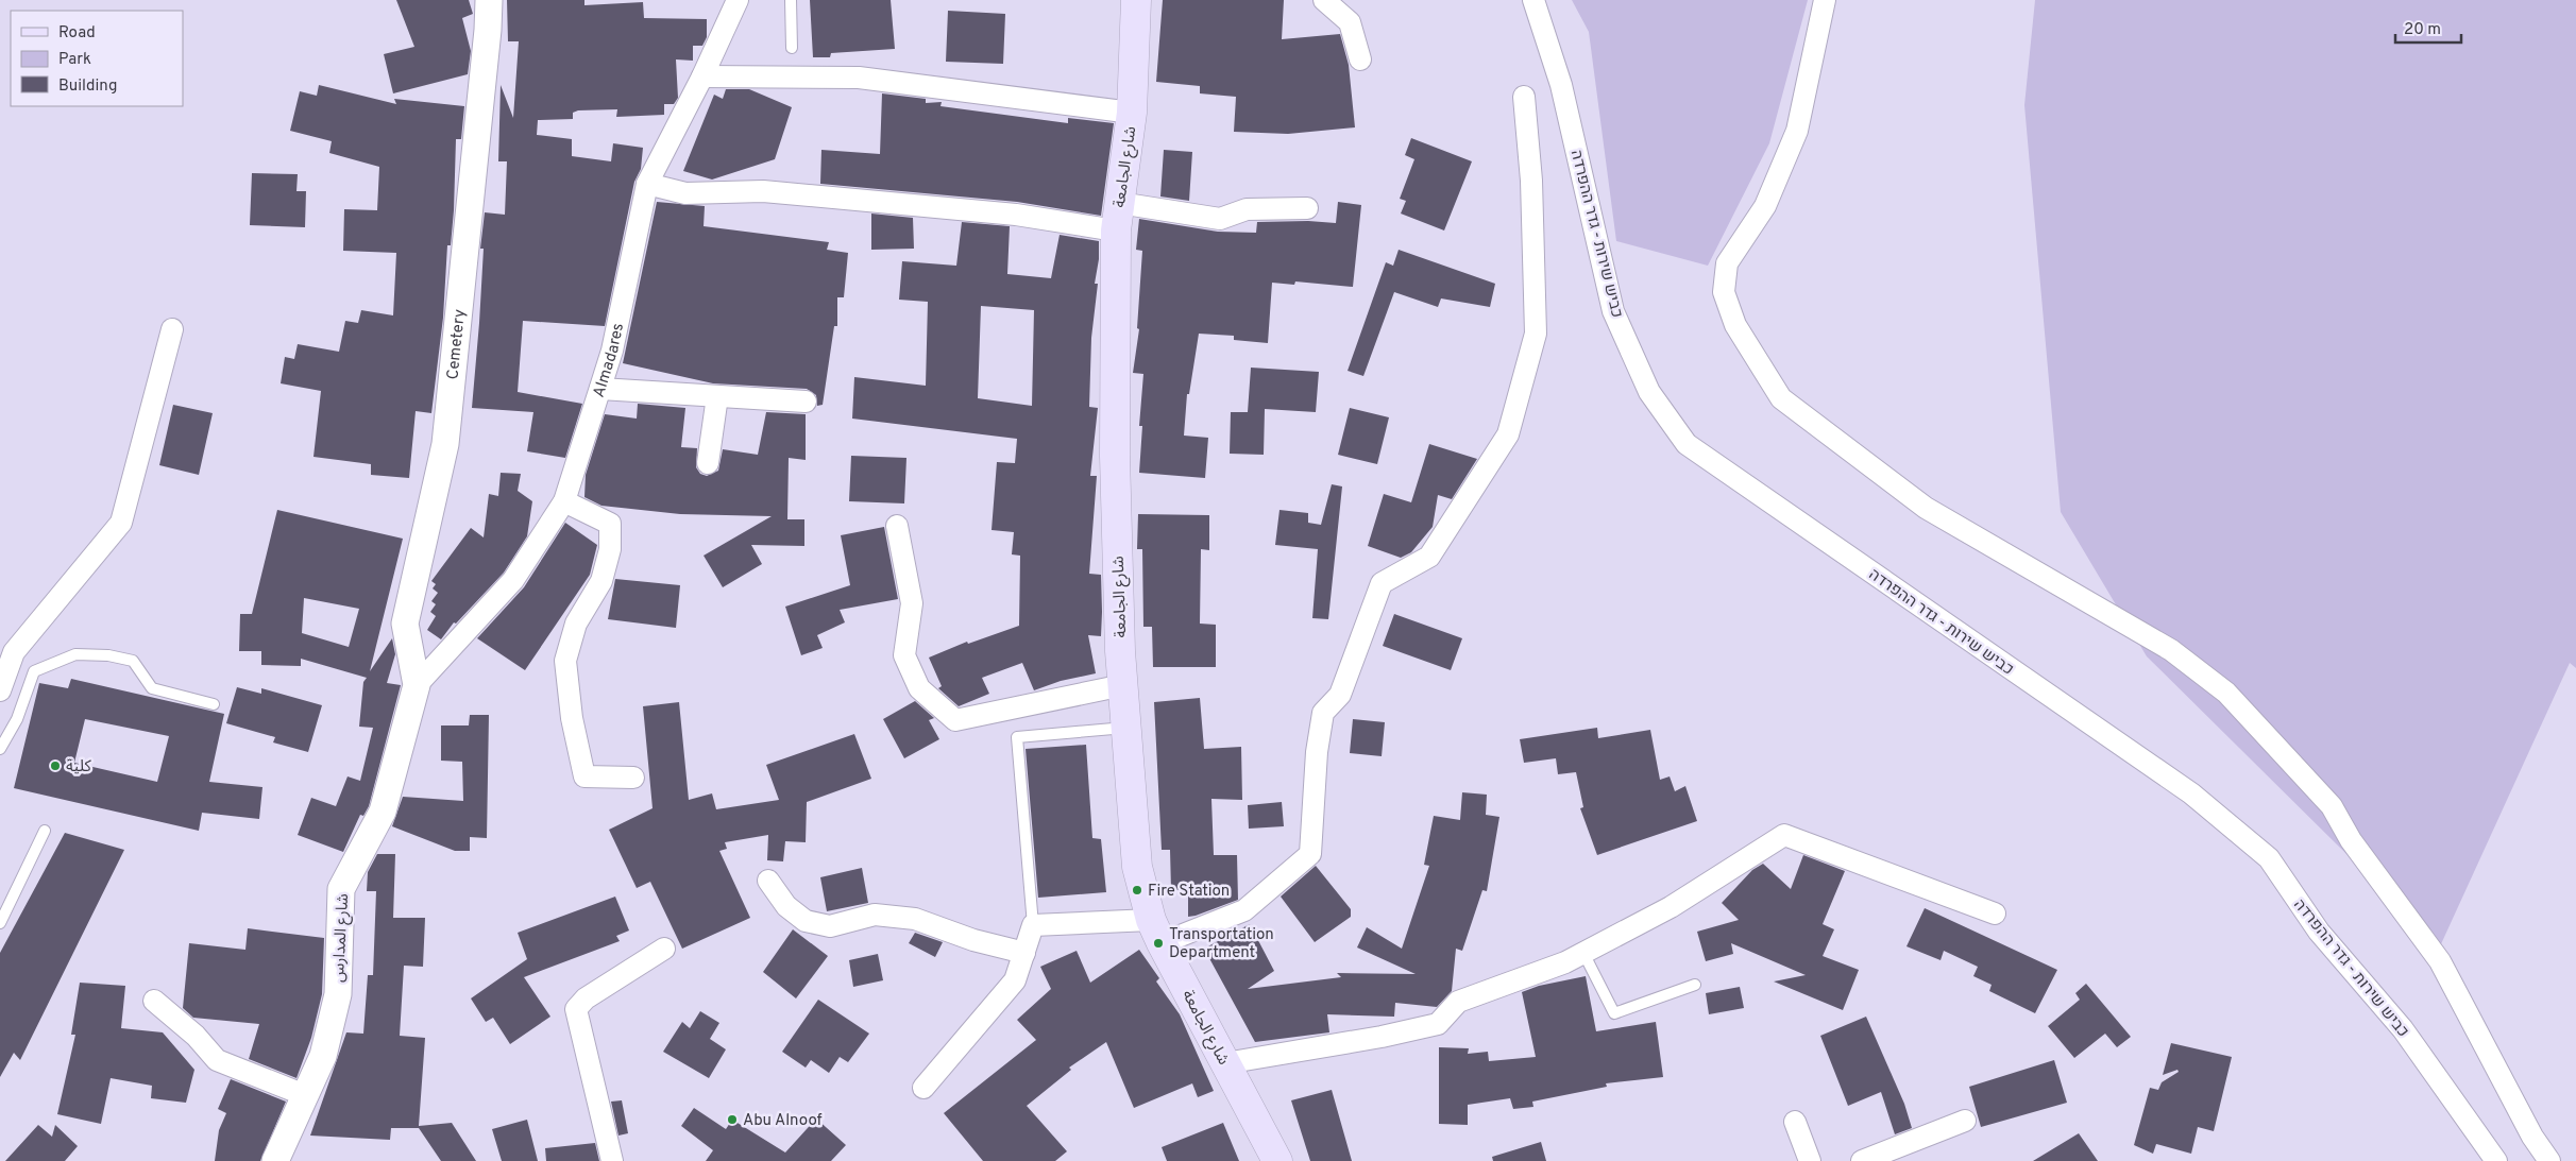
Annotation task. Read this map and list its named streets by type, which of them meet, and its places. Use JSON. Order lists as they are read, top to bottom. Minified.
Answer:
{"streets":{"main road":["شارع الجامعة"],"street":["כביש שירות - גדר ההפרדה","Cemetery","Almadares","شارع المدارس"]},"crossings":[["Cemetery","Almadares"],["Cemetery","شارع المدارس"],["Almadares","شارع المدارس"]],"places":["كلية","Fire Station","Transportation Department","Abu Alnoof"],"legend":["Road","Park","Building"],"scale_bar":"20 m"}
